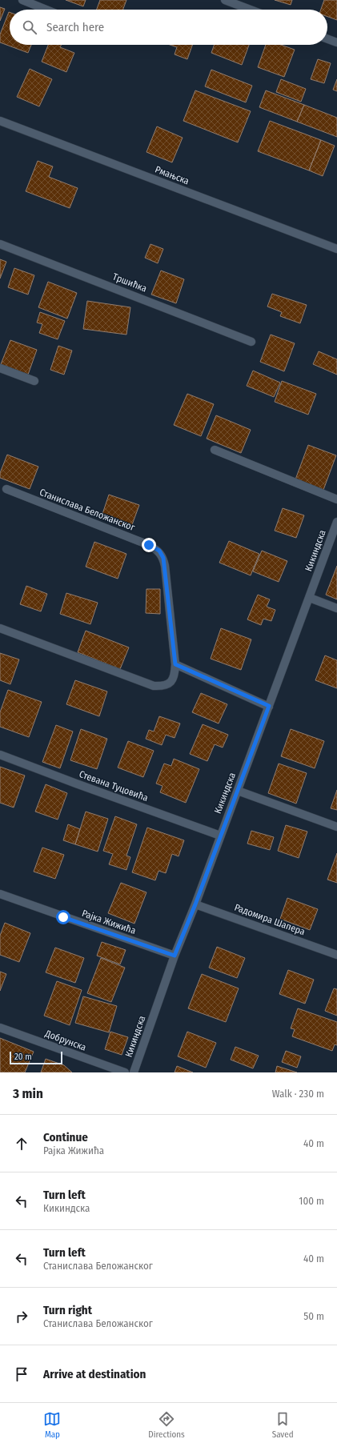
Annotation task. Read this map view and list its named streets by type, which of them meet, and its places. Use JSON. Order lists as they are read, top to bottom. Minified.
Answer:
{"streets":{"street":["Рмањска","Тршићка","Станислава Беложанског","Кикиндска","Стевана Туцовића","Радомира Шапера","Рајка Жижића","Добрунска"]},"crossings":[["Кикиндска","Стевана Туцовића"],["Кикиндска","Радомира Шапера"],["Кикиндска","Рајка Жижића"]],"scale_bar":"20 m","page":{"search":"Search here","scale":"20 m","heading":["3 min","Walk · 230 m"],"list":[["Continue","Рајка Жижића","40 m"],["Turn left","Кикиндска","100 m"],["Turn left","Станислава Беложанског","40 m"],["Turn right","Станислава Беложанског","50 m"],"Arrive at destination"],"nav":["Map","Directions","Saved"]}}
